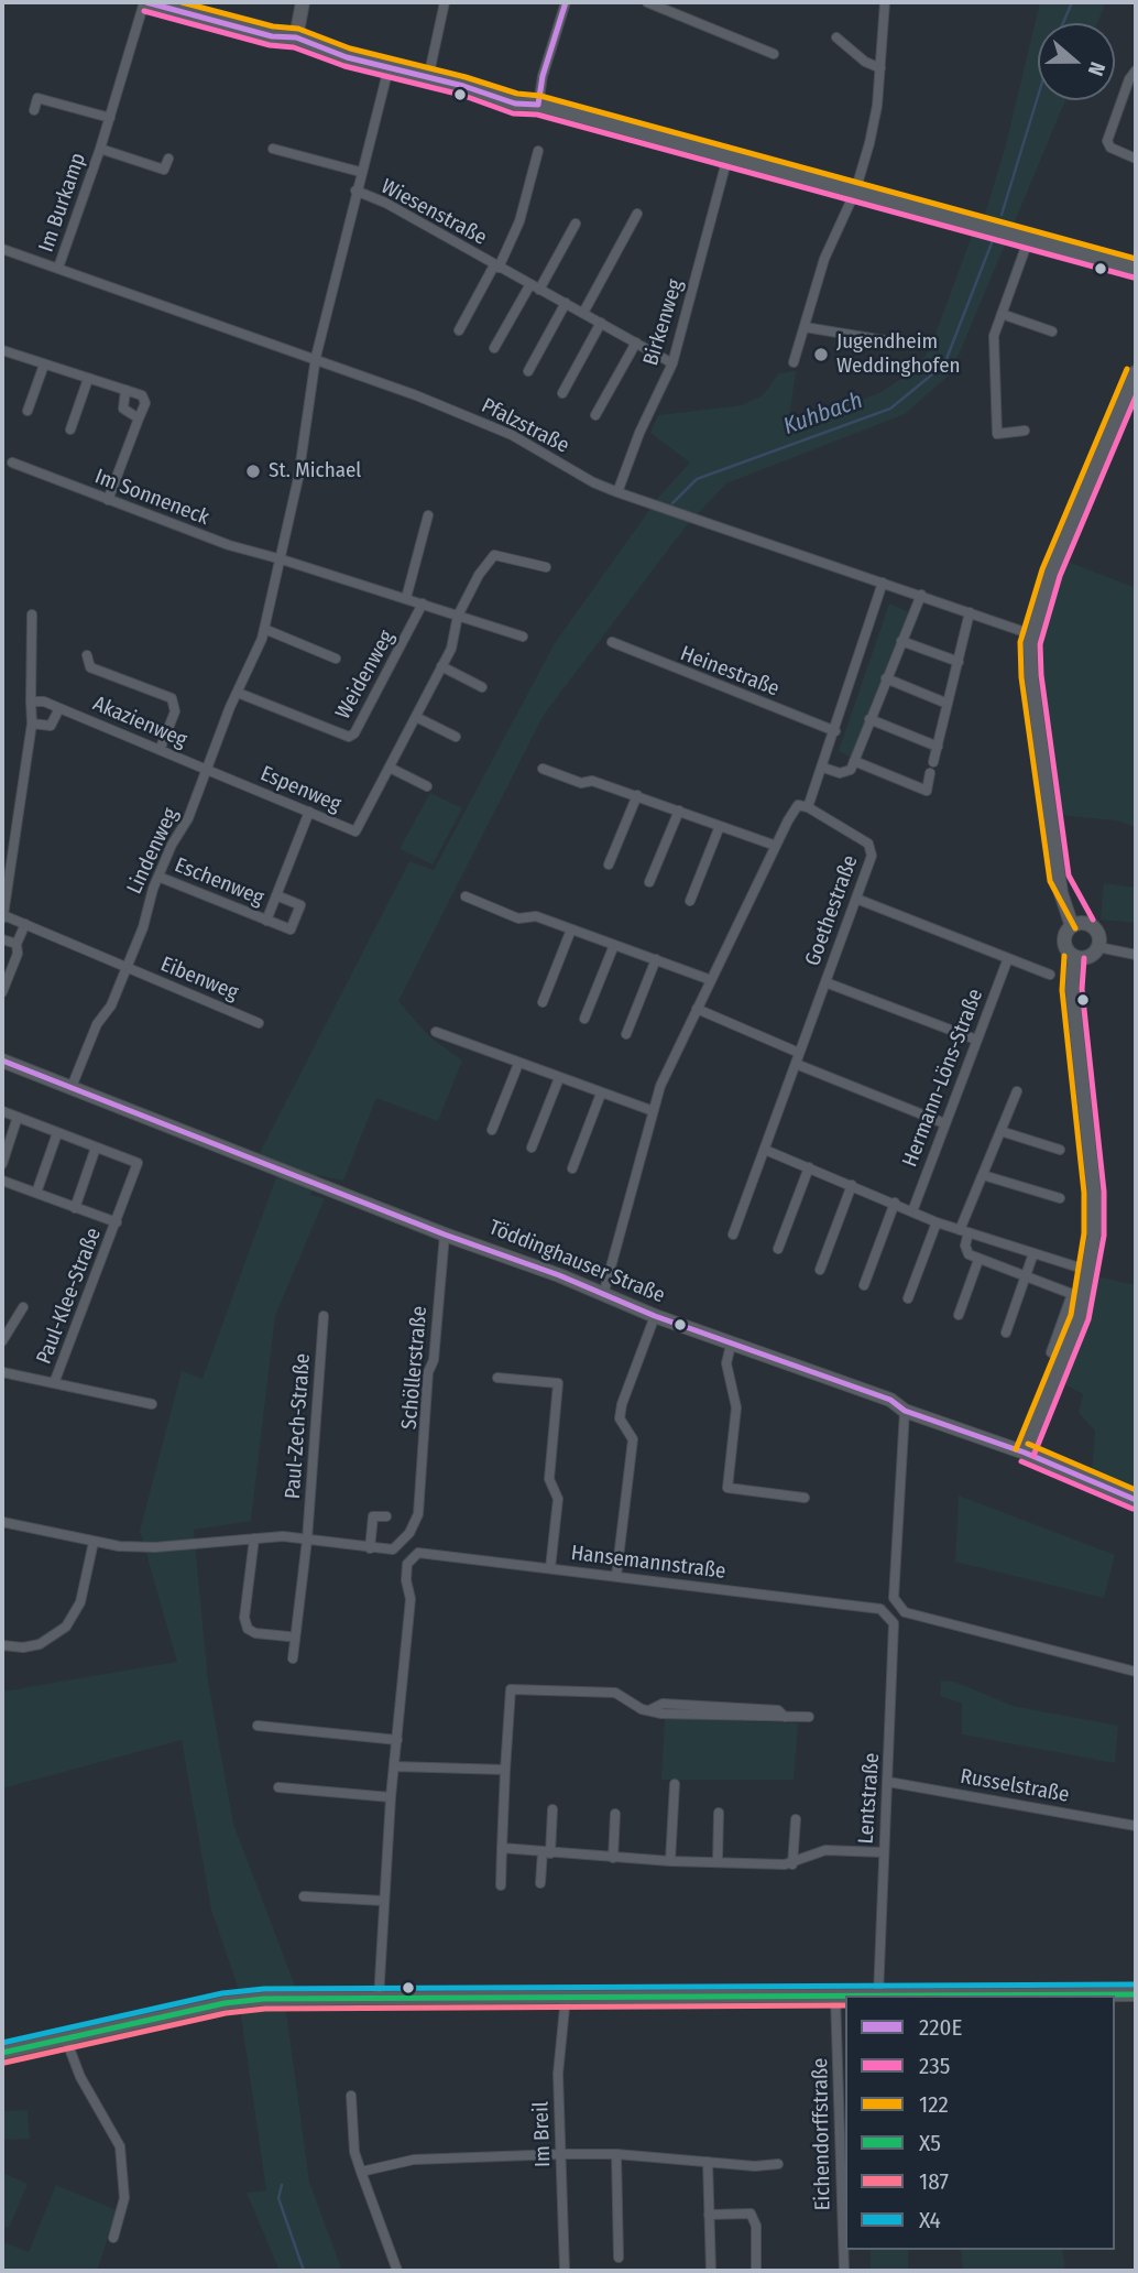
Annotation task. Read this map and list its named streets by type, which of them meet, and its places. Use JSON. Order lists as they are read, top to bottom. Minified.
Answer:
{"streets":{"street":["Im Burkamp","Wiesenstraße","Birkenweg","Pfalzstraße","Im Sonneneck","Heinestraße","Weidenweg","Akazienweg","Espenweg","Lindenweg","Eschenweg","Goethestraße","Eibenweg","Hermann-Löns-Straße","Töddinghauser Straße","Paul-Klee-Straße","Schöllerstraße","Paul-Zech-Straße","Hansemannstraße","Russelstraße","Lentstraße","Im Breil","Eichendorffstraße"]},"crossings":[["Im Burkamp","Pfalzstraße"],["Wiesenstraße","Birkenweg"],["Wiesenstraße","Lindenweg"],["Birkenweg","Pfalzstraße"],["Pfalzstraße","Lindenweg"],["Im Sonneneck","Lindenweg"],["Weidenweg","Lindenweg"],["Akazienweg","Espenweg"],["Akazienweg","Lindenweg"],["Espenweg","Lindenweg"],["Espenweg","Eschenweg"],["Lindenweg","Eschenweg"],["Lindenweg","Eibenweg"],["Lindenweg","Töddinghauser Straße"],["Töddinghauser Straße","Schöllerstraße"],["Hansemannstraße","Lentstraße"],["Russelstraße","Lentstraße"]],"water":["Kuhbach"],"places":["Jugendheim Weddinghofen","St. Michael"],"lines":["transit line 220E","transit line 122","transit line 235","transit line X4","transit line X5","transit line 187"],"legend":["220E","235","122","X5","187","X4"],"north":"right"}
